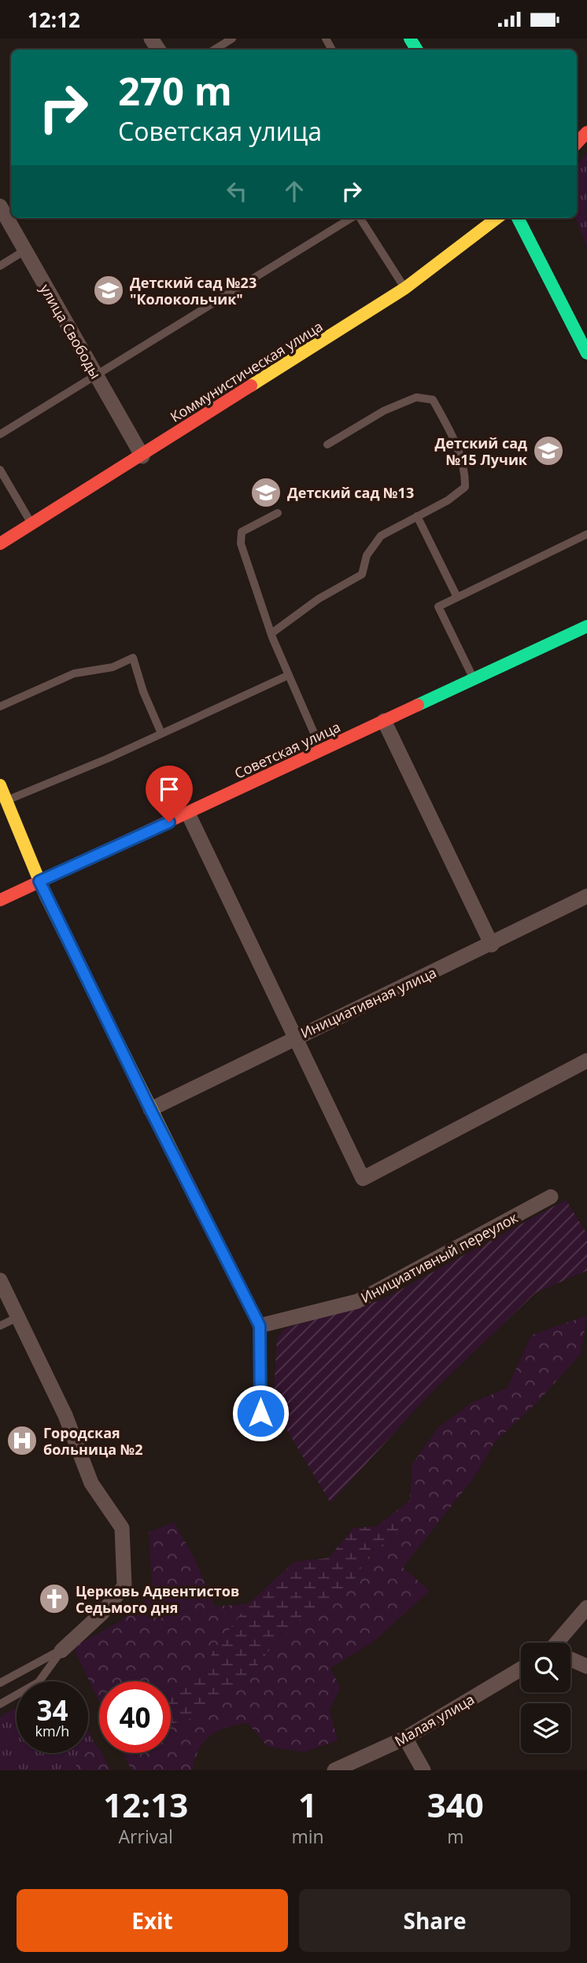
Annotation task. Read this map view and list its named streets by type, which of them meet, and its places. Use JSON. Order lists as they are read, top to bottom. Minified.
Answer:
{"streets":{"street":["улица Свободы","Коммунистическая улица","Советская улица","Инициативная улица","Инициативный переулок","Малая улица"]},"crossings":[["улица Свободы","Коммунистическая улица"]],"places":{"school or university":["Детский сад №23 \"Колокольчик\"","Детский сад №15 Лучик","Детский сад №13"],"hospital":["Городская больница №2"],"church":["Церковь Адвентистов Седьмого дня"]},"page":{"status":"12:12","turn":["270 m","Советская улица"],"speed":"34 km/h","limit":"40","eta":["12:13","Arrival","1","min","340","m"],"buttons":["Exit","Share"]}}
